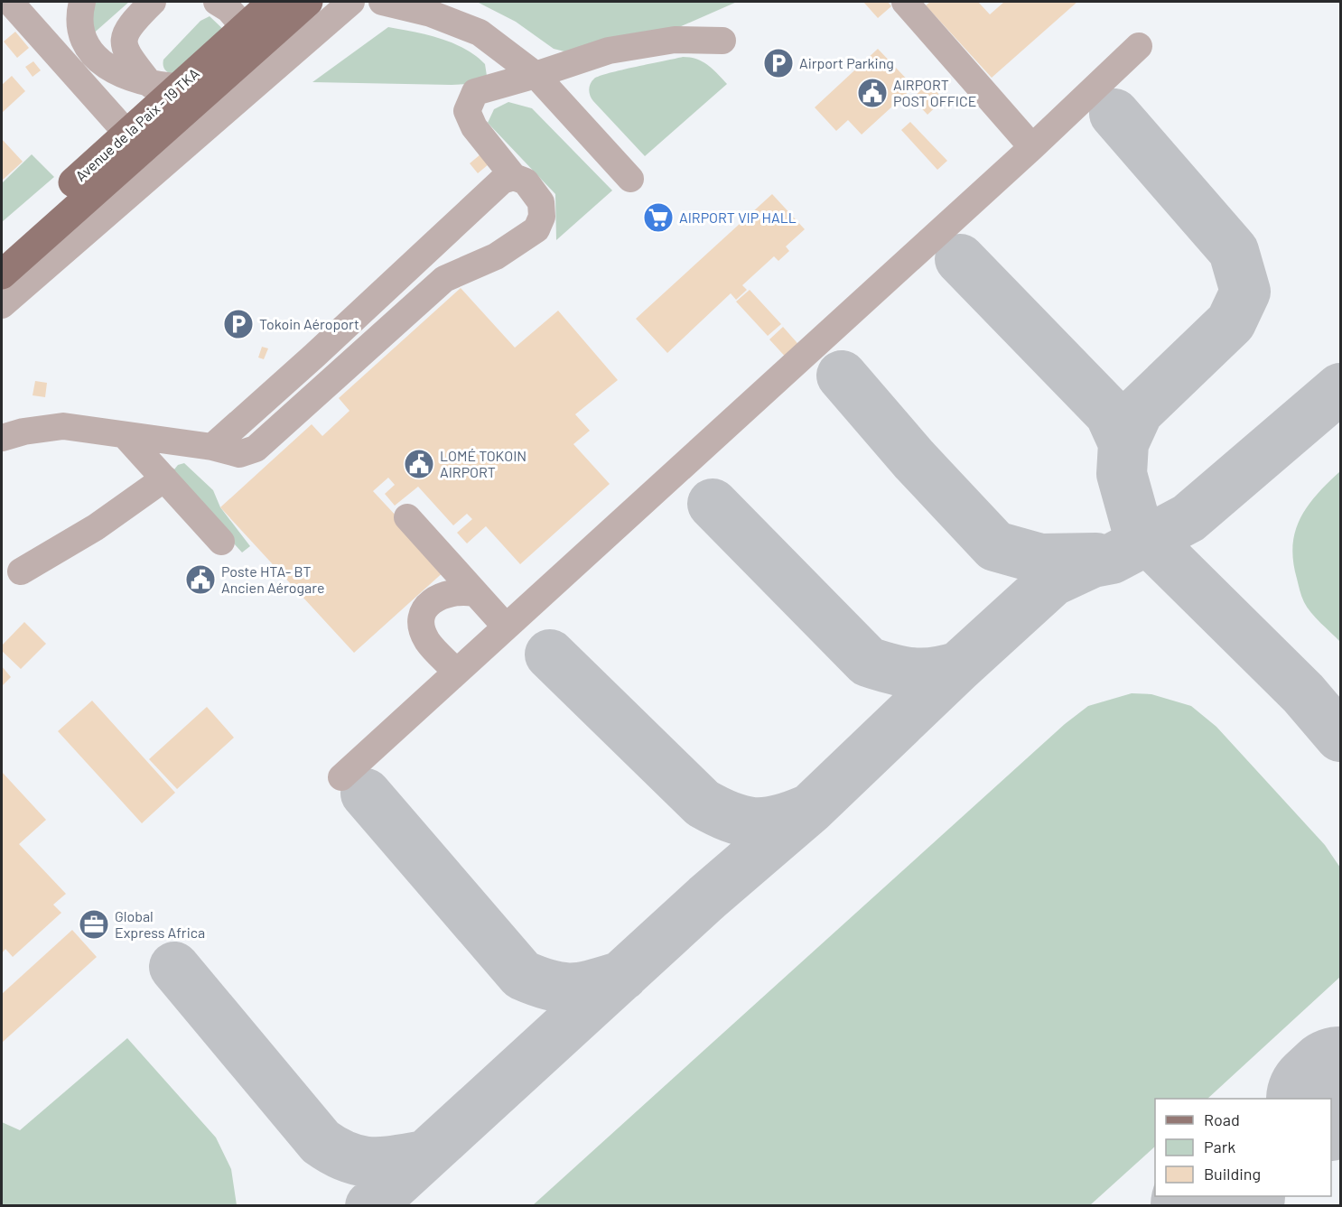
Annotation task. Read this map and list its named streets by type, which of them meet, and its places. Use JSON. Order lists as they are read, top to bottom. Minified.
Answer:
{"streets":{"main road":["Avenue de la Paix - 19 TKA"]},"places":{"parking":["Airport Parking","Tokoin Aéroport"],"public building":["AIRPORT POST OFFICE","LOMÉ TOKOIN AIRPORT","Poste HTA- BT Ancien Aérogare"],"supermarket":["AIRPORT VIP HALL"],"office":["Global Express Africa"]},"legend":["Road","Park","Building"]}
